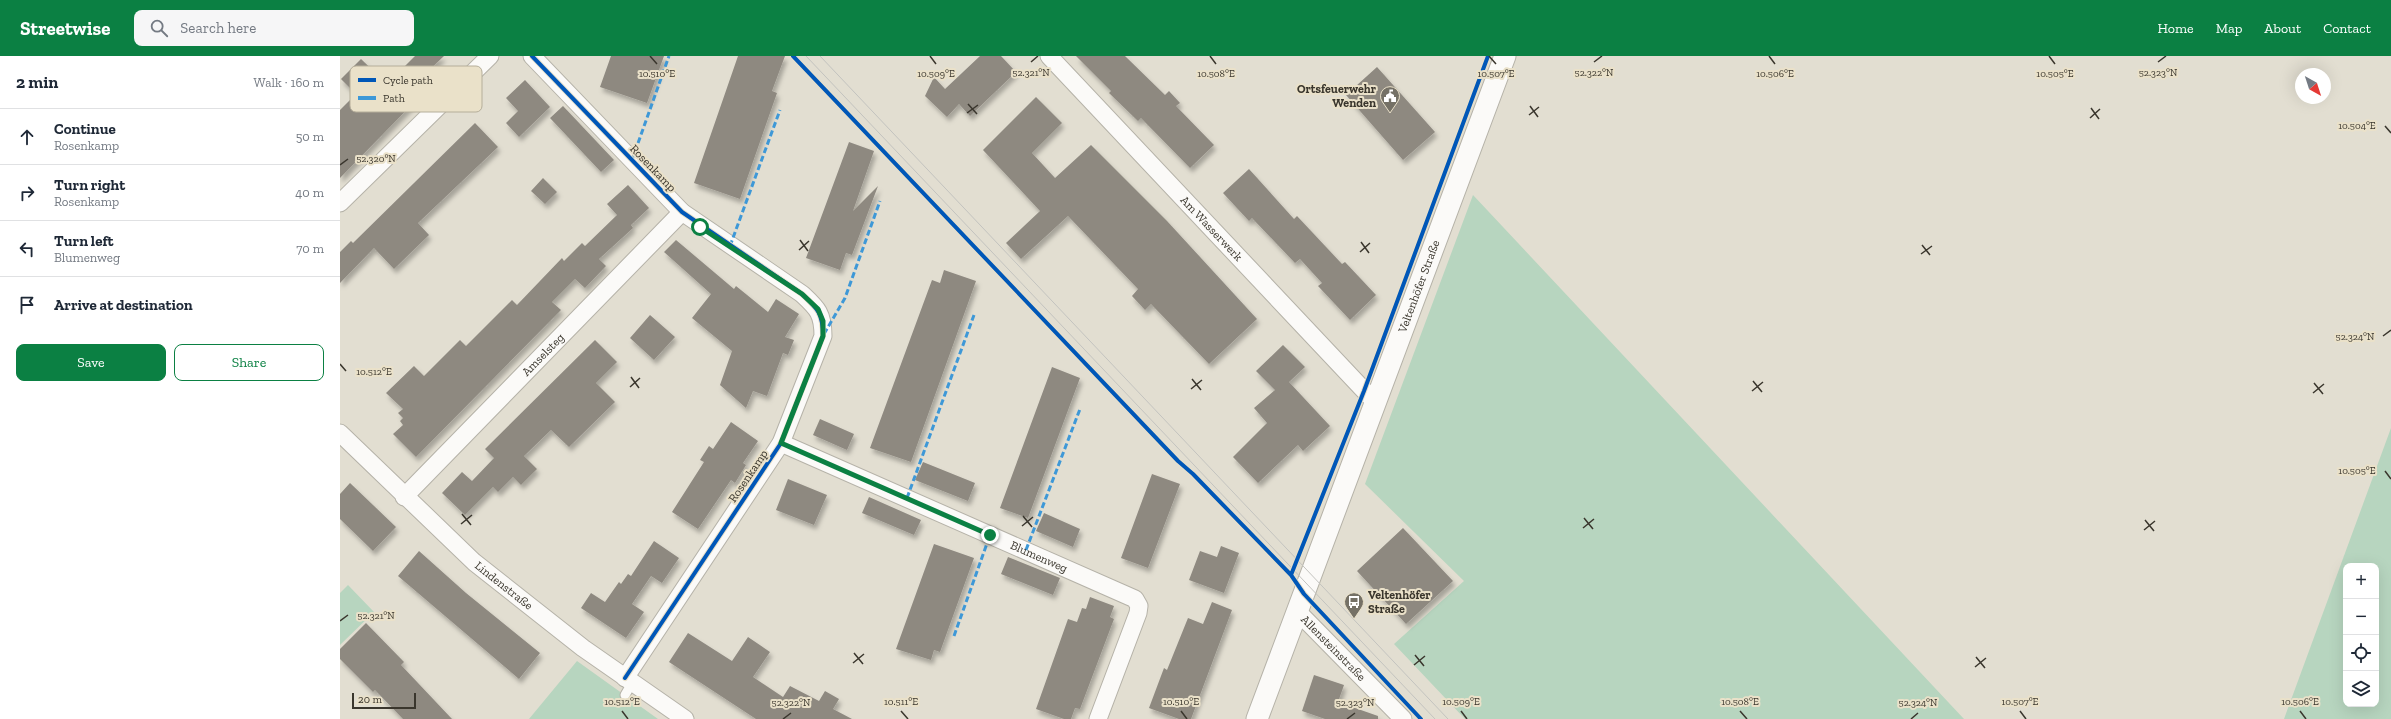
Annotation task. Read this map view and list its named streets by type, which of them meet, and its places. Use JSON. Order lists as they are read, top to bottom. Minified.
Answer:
{"streets":{"street":["Rosenkamp","Am Wasserwerk","Veltenhöfer Straße","Amselsteg","Blumenweg","Lindenstraße","Allensteinstraße"]},"crossings":[["Rosenkamp","Amselsteg"],["Rosenkamp","Blumenweg"],["Rosenkamp","Lindenstraße"],["Am Wasserwerk","Veltenhöfer Straße"],["Veltenhöfer Straße","Allensteinstraße"],["Amselsteg","Lindenstraße"]],"places":{"public building":["Ortsfeuerwehr Wenden"],"bus stop":["Veltenhöfer Straße"]},"legend":["Cycle path","Path"],"scale_bar":"20 m","north":"bottom right","page":{"header":"Streetwise","search":"Search here","nav":["Home","Map","About","Contact"],"heading":["2 min","Walk · 160 m"],"list":[["Continue","Rosenkamp","50 m"],["Turn right","Rosenkamp","40 m"],["Turn left","Blumenweg","70 m"],"Arrive at destination"],"buttons":["Save","Share"],"map_buttons":["+","−"],"scale":"20 m"},"coordinates":["52.321°N","52.322°N","52.323°N","10.510°E","10.509°E","10.508°E","10.505°E","10.507°E","10.506°E","10.504°E","52.320°N","52.324°N","10.512°E","10.511°E"]}
